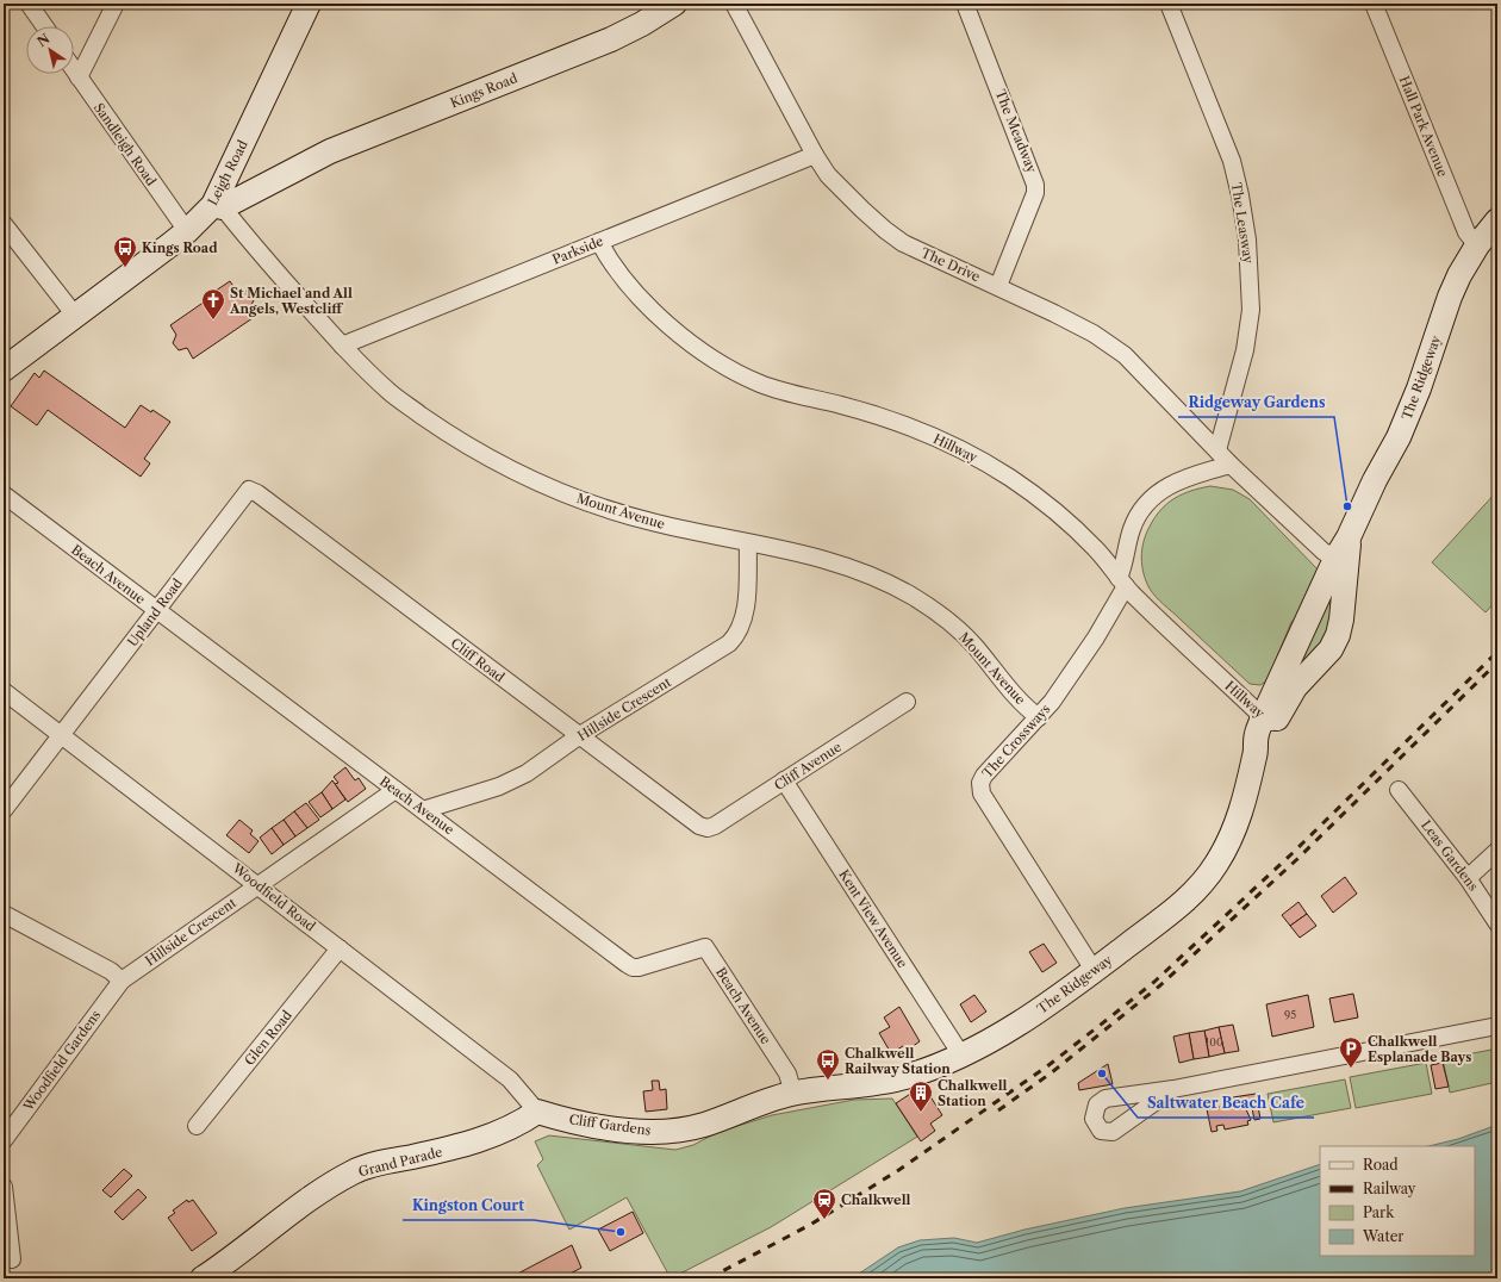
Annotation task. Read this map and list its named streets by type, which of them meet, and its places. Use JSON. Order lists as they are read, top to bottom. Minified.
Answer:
{"streets":{"street":["Kings Road","Hall Park Avenue","The Meadway","Sandleigh Road","Leigh Road","The Leasway","Parkside","The Drive","The Ridgeway","Hillway","Mount Avenue","Beach Avenue","Upland Road","Cliff Road","Hillside Crescent","The Crossways","Cliff Avenue","Leas Gardens","Woodfield Road","Kent View Avenue","Glen Road","Woodfield Gardens","Cliff Gardens","Grand Parade"]},"crossings":[["Kings Road","Leigh Road"],["Kings Road","Mount Avenue"],["Hall Park Avenue","The Ridgeway"],["The Meadway","The Drive"],["Sandleigh Road","Leigh Road"],["Leigh Road","Mount Avenue"],["The Leasway","The Drive"],["Parkside","The Drive"],["Parkside","Hillway"],["Parkside","Mount Avenue"],["The Drive","The Ridgeway"],["The Drive","The Crossways"],["The Ridgeway","Hillway"],["The Ridgeway","Beach Avenue"],["The Ridgeway","The Crossways"],["The Ridgeway","Kent View Avenue"],["The Ridgeway","Cliff Gardens"],["Hillway","The Crossways"],["Mount Avenue","Hillside Crescent"],["Mount Avenue","The Crossways"],["Beach Avenue","Upland Road"],["Beach Avenue","Hillside Crescent"],["Beach Avenue","Cliff Gardens"],["Upland Road","Cliff Road"],["Upland Road","Woodfield Road"],["Cliff Road","Hillside Crescent"],["Cliff Road","Cliff Avenue"],["Hillside Crescent","Woodfield Road"],["Hillside Crescent","Woodfield Gardens"],["Cliff Avenue","Kent View Avenue"],["Woodfield Road","Glen Road"],["Woodfield Road","Cliff Gardens"],["Woodfield Road","Grand Parade"],["Cliff Gardens","Grand Parade"]],"places":{"bus stop":["Kings Road","Chalkwell Railway Station"],"church":["St Michael and All Angels, Westcliff"],"other":["Ridgeway Gardens","Saltwater Beach Cafe","Kingston Court"],"parking":["Chalkwell Esplanade Bays"],"building":["Chalkwell Station"],"station":["Chalkwell"]},"house_numbers":["95","100"],"legend":["Road","Railway","Park","Water"],"north":"top left"}
